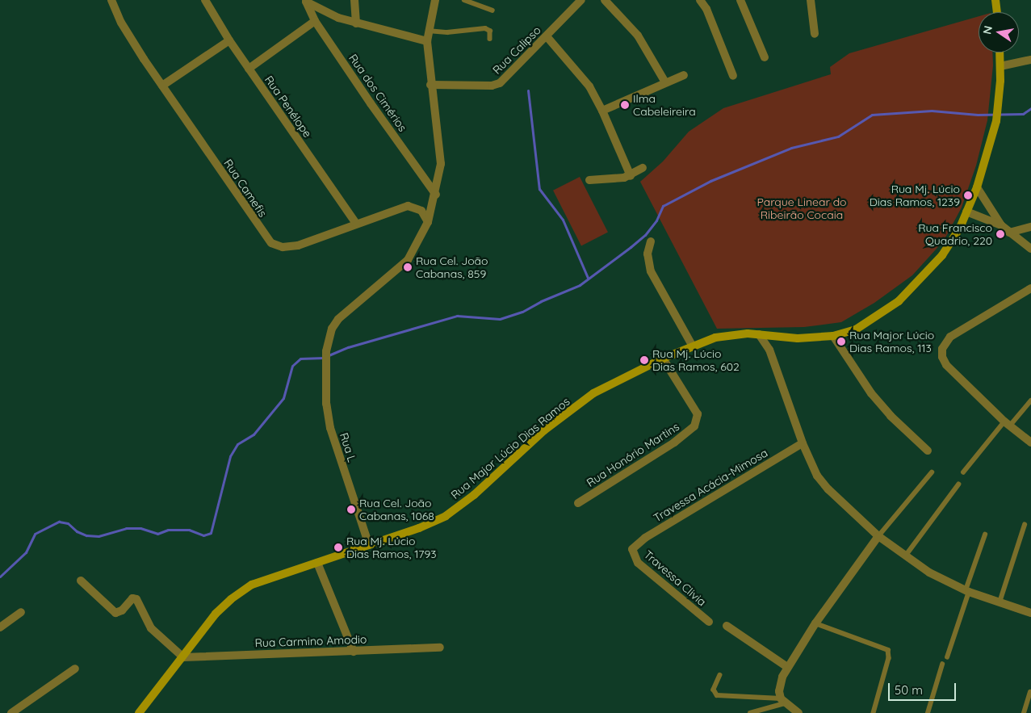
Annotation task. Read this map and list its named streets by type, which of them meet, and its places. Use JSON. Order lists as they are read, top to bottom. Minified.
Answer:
{"streets":{"main road":["Rua Major Lúcio Dias Ramos"],"street":["Rua Calipso","Rua dos Cimérios","Rua Penélope","Rua Camefis","Rua L","Rua Honório Martins","Travessa Acácia-Mimosa","Travessa Clivia","Rua Carmino Amodio"]},"crossings":[["Rua Calipso","Rua L"],["Rua dos Cimérios","Rua L"],["Rua Penélope","Rua Camefis"],["Rua Camefis","Rua L"],["Rua L","Rua Major Lúcio Dias Ramos"],["Rua Major Lúcio Dias Ramos","Rua Honório Martins"],["Rua Major Lúcio Dias Ramos","Rua Carmino Amodio"],["Travessa Acácia-Mimosa","Travessa Clivia"]],"parks":["Parque Linear do Ribeirão Cocaia"],"places":["Ilma Cabeleireira","Rua Mj. Lúcio Dias Ramos, 1239","Rua Francisco Quadrio, 220","Rua Cel. João Cabanas, 859","Rua Major Lúcio Dias Ramos, 113","Rua Mj. Lúcio Dias Ramos, 602","Rua Cel. João Cabanas, 1068","Rua Mj. Lúcio Dias Ramos, 1793"],"scale_bar":"50 m","north":"left"}
